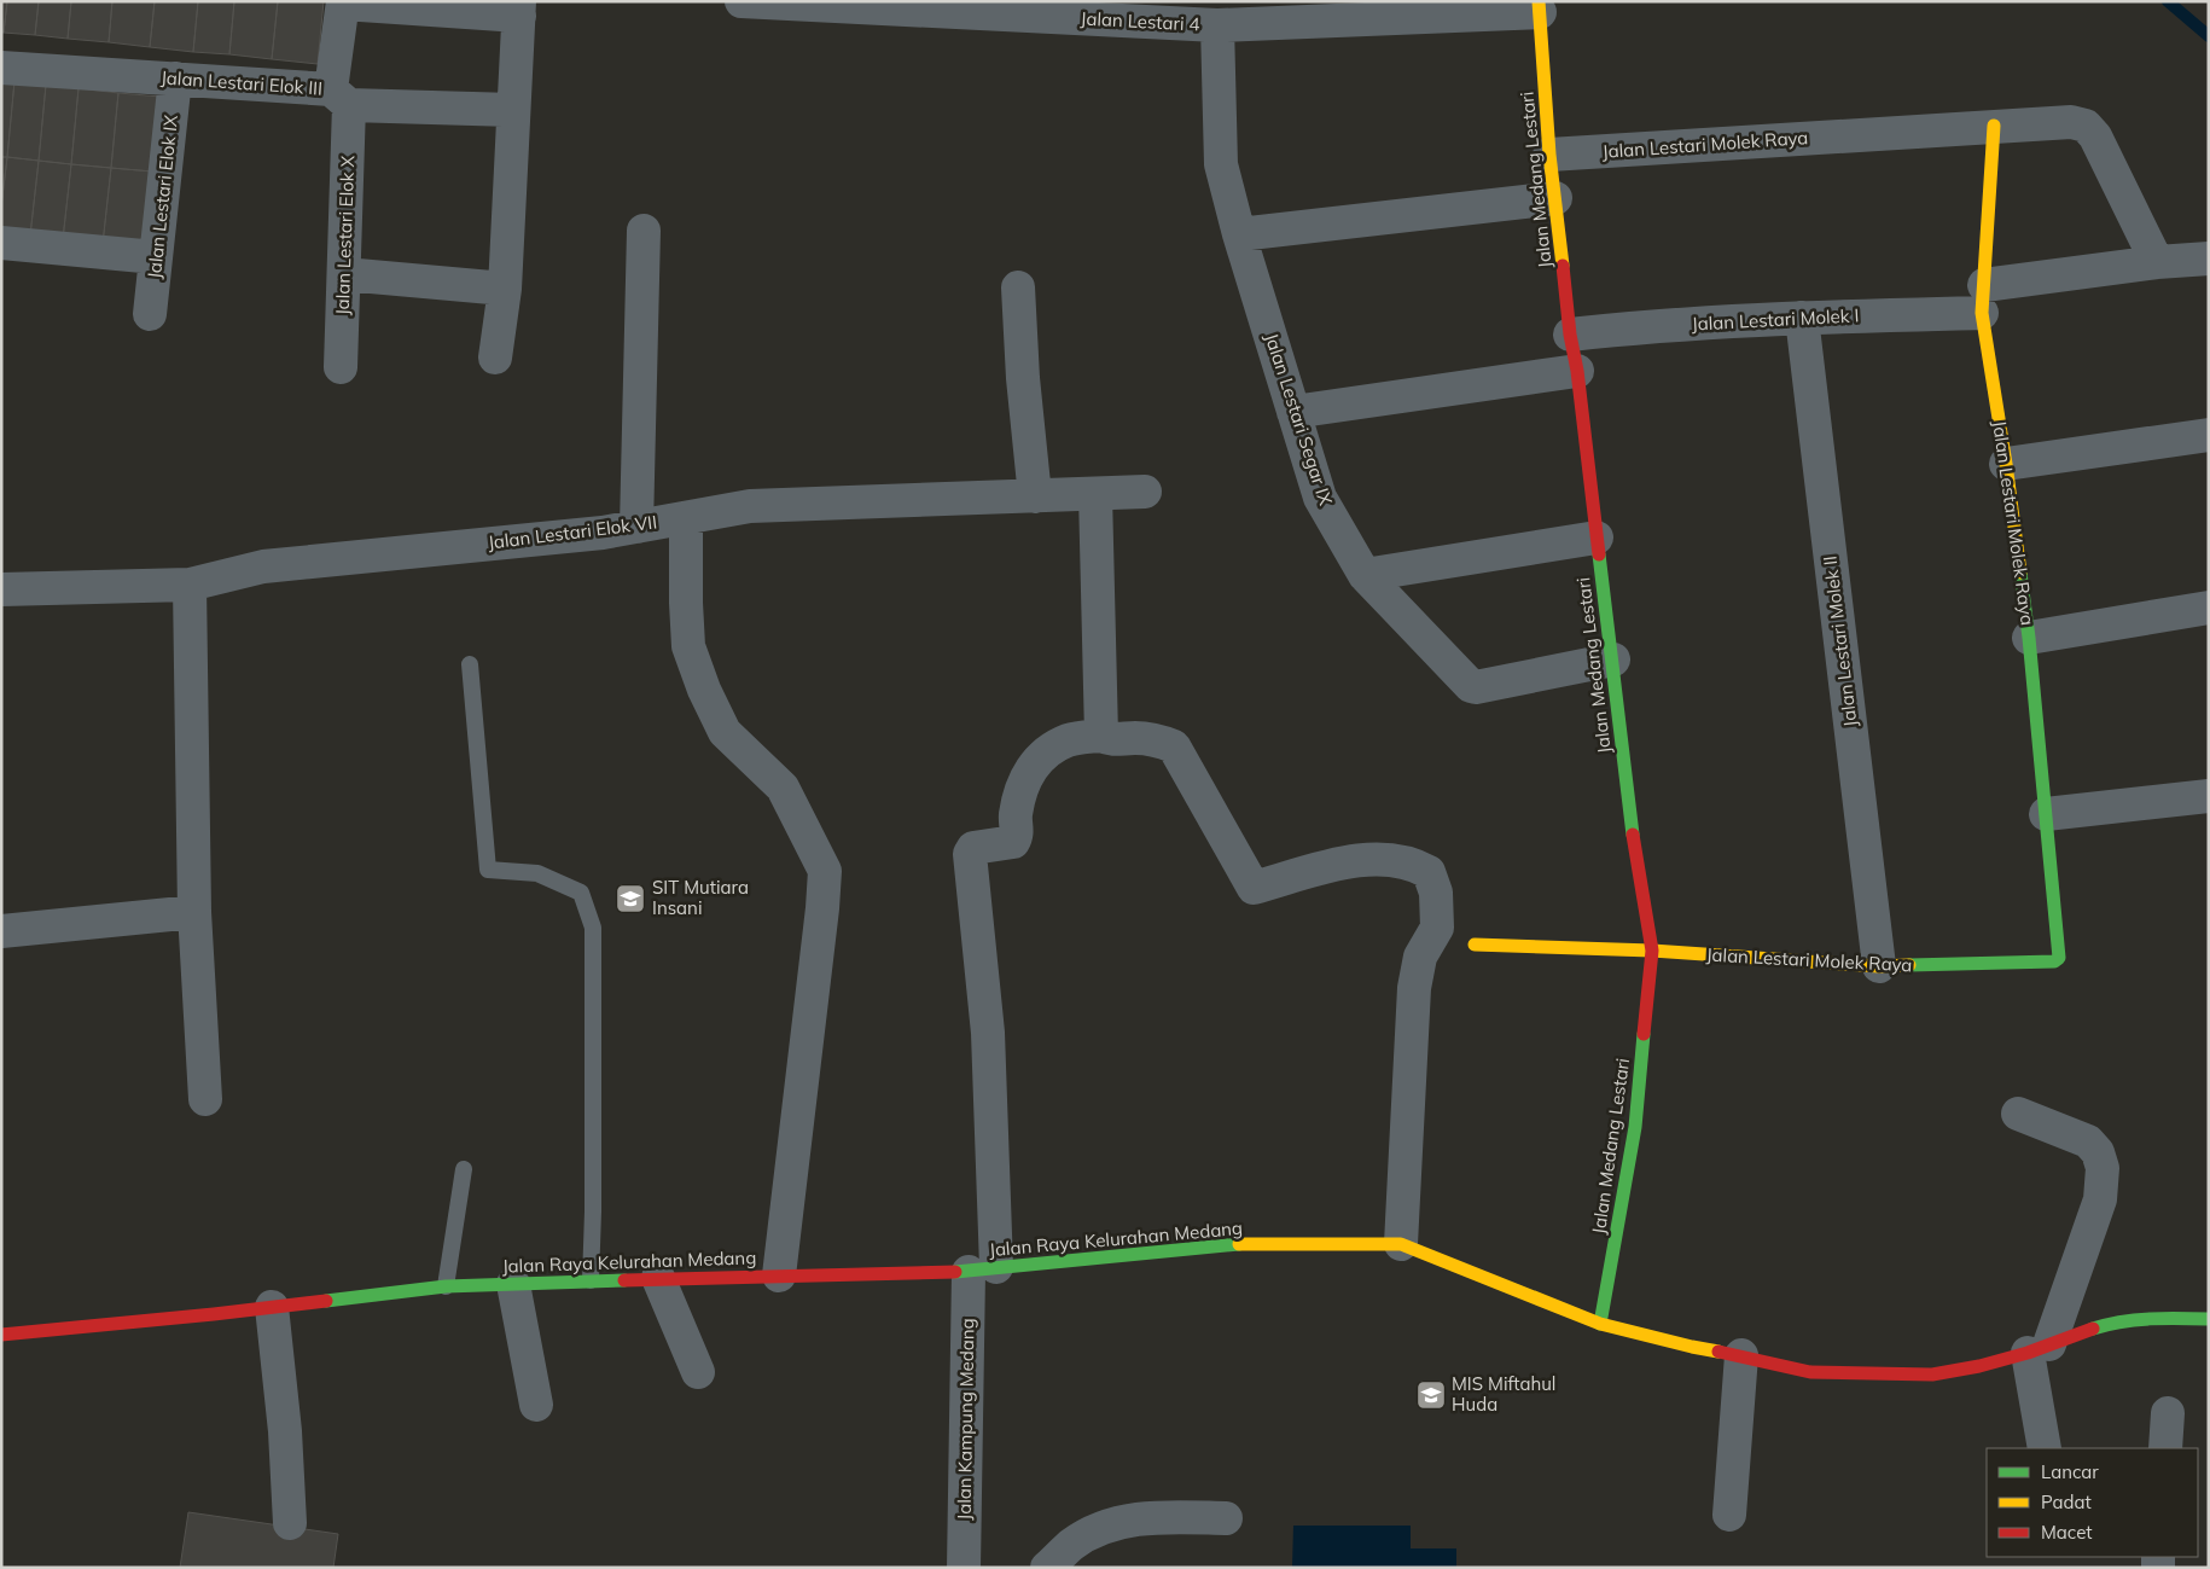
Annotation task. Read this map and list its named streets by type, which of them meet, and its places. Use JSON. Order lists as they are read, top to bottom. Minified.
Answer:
{"streets":{"street":["Jalan Lestari 4","Jalan Lestari Elok III","Jalan Lestari Molek Raya","Jalan Medang Lestari","Jalan Lestari Elok IX","Jalan Lestari Elok X","Jalan Lestari Molek I","Jalan Lestari Segar IX","Jalan Lestari Elok VII","Jalan Lestari Molek II","Jalan Raya Kelurahan Medang","Jalan Kampung Medang"]},"crossings":[["Jalan Lestari 4","Jalan Medang Lestari"],["Jalan Lestari 4","Jalan Lestari Segar IX"],["Jalan Lestari Elok III","Jalan Lestari Elok IX"],["Jalan Lestari Elok III","Jalan Lestari Elok X"],["Jalan Lestari Molek Raya","Jalan Medang Lestari"],["Jalan Lestari Molek Raya","Jalan Lestari Molek I"],["Jalan Lestari Molek Raya","Jalan Lestari Molek II"],["Jalan Medang Lestari","Jalan Lestari Molek I"],["Jalan Medang Lestari","Jalan Lestari Segar IX"],["Jalan Medang Lestari","Jalan Raya Kelurahan Medang"],["Jalan Lestari Molek I","Jalan Lestari Molek II"],["Jalan Raya Kelurahan Medang","Jalan Kampung Medang"]],"places":{"school or university":["SIT Mutiara Insani","MIS Miftahul Huda"]},"legend":["Lancar","Padat","Macet"]}
